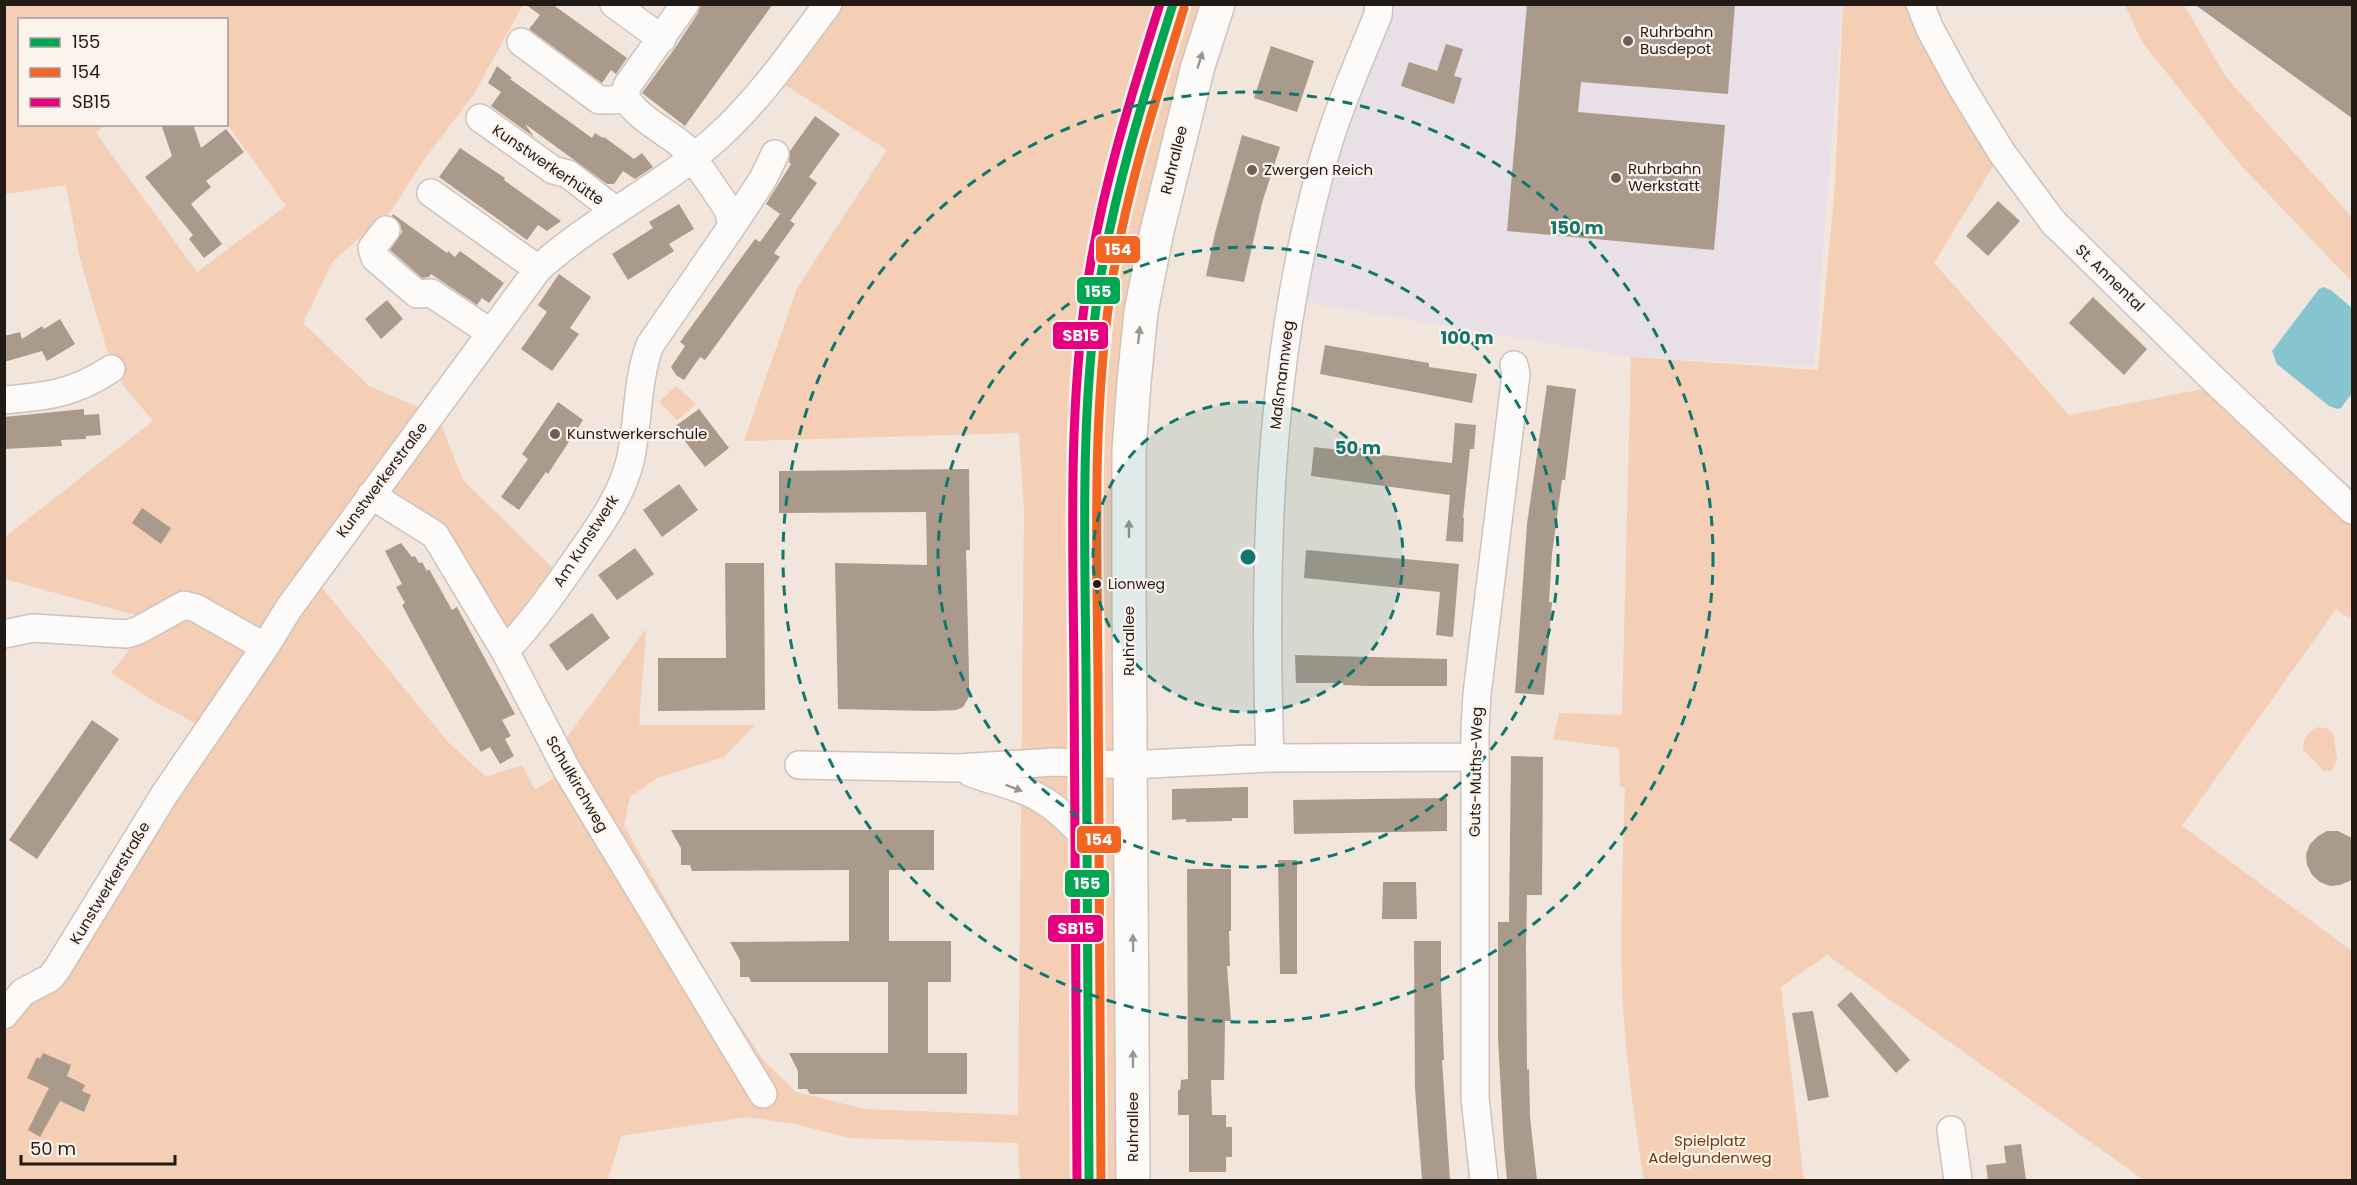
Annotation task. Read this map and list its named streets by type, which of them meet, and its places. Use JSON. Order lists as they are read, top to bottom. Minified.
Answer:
{"streets":{"main road":["Ruhrallee"],"street":["Kunstwerkerhütte","St. Annental","Maßmannweg","Kunstwerkerstraße","Am Kunstwerk","Guts-Muths-Weg","Schulkirchweg"]},"crossings":[["Kunstwerkerhütte","Kunstwerkerstraße"],["Kunstwerkerstraße","Schulkirchweg"],["Am Kunstwerk","Schulkirchweg"]],"parks":["Spielplatz Adelgundenweg"],"places":["Ruhrbahn Busdepot","Zwergen Reich","Ruhrbahn Werkstatt","Kunstwerkerschule","Lionweg"],"lines":["transit line 155","transit line SB15","transit line 154"],"legend":["155","154","SB15"],"scale_bar":"50 m","rings":["150 m","100 m","50 m"]}
